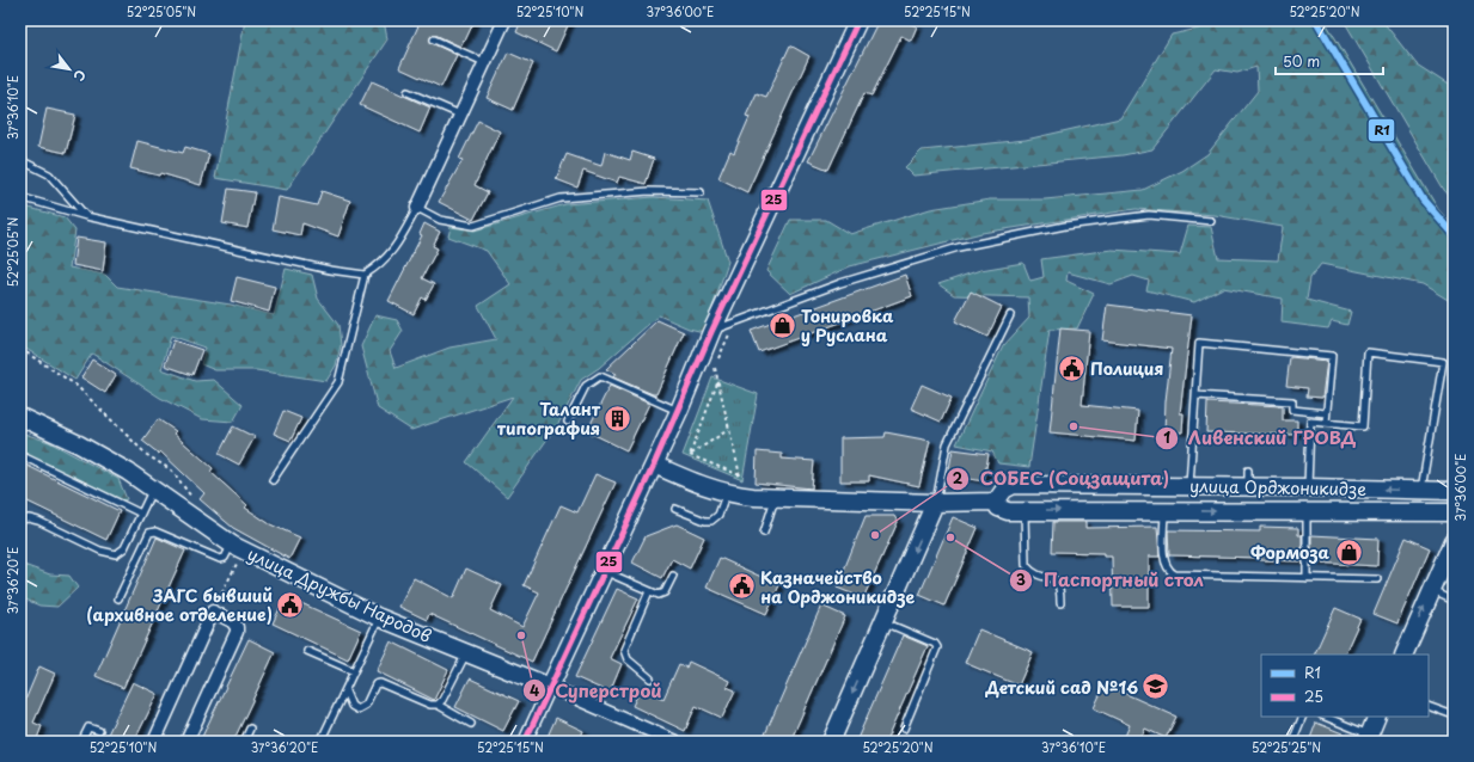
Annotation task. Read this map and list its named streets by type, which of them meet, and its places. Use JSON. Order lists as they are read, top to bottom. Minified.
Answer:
{"streets":{"main road":["улица Орджоникидзе","улица Дружбы Народов"]},"places":{"shop":["Тонировка у Руслана","Формоза"],"public building":["Полиция","Казначейство на Орджоникидзе","ЗАГС бывший (архивное отделение)"],"building":["Талант типография"],"other":["Ливенский ГРОВД","СОБЕС (Соцзащита)","Паспортный стол","Суперстрой"],"school or university":["Детский сад №16"]},"lines":["transit line R1","transit line 25"],"legend":["R1","25"],"scale_bar":"50 m","north":"bottom right","coordinates":["52°25'05\"N","52°25'10\"N","37°36'00\"E","52°25'15\"N","52°25'20\"N","37°36'10\"E","37°36'20\"E","52°25'25\"N"]}
